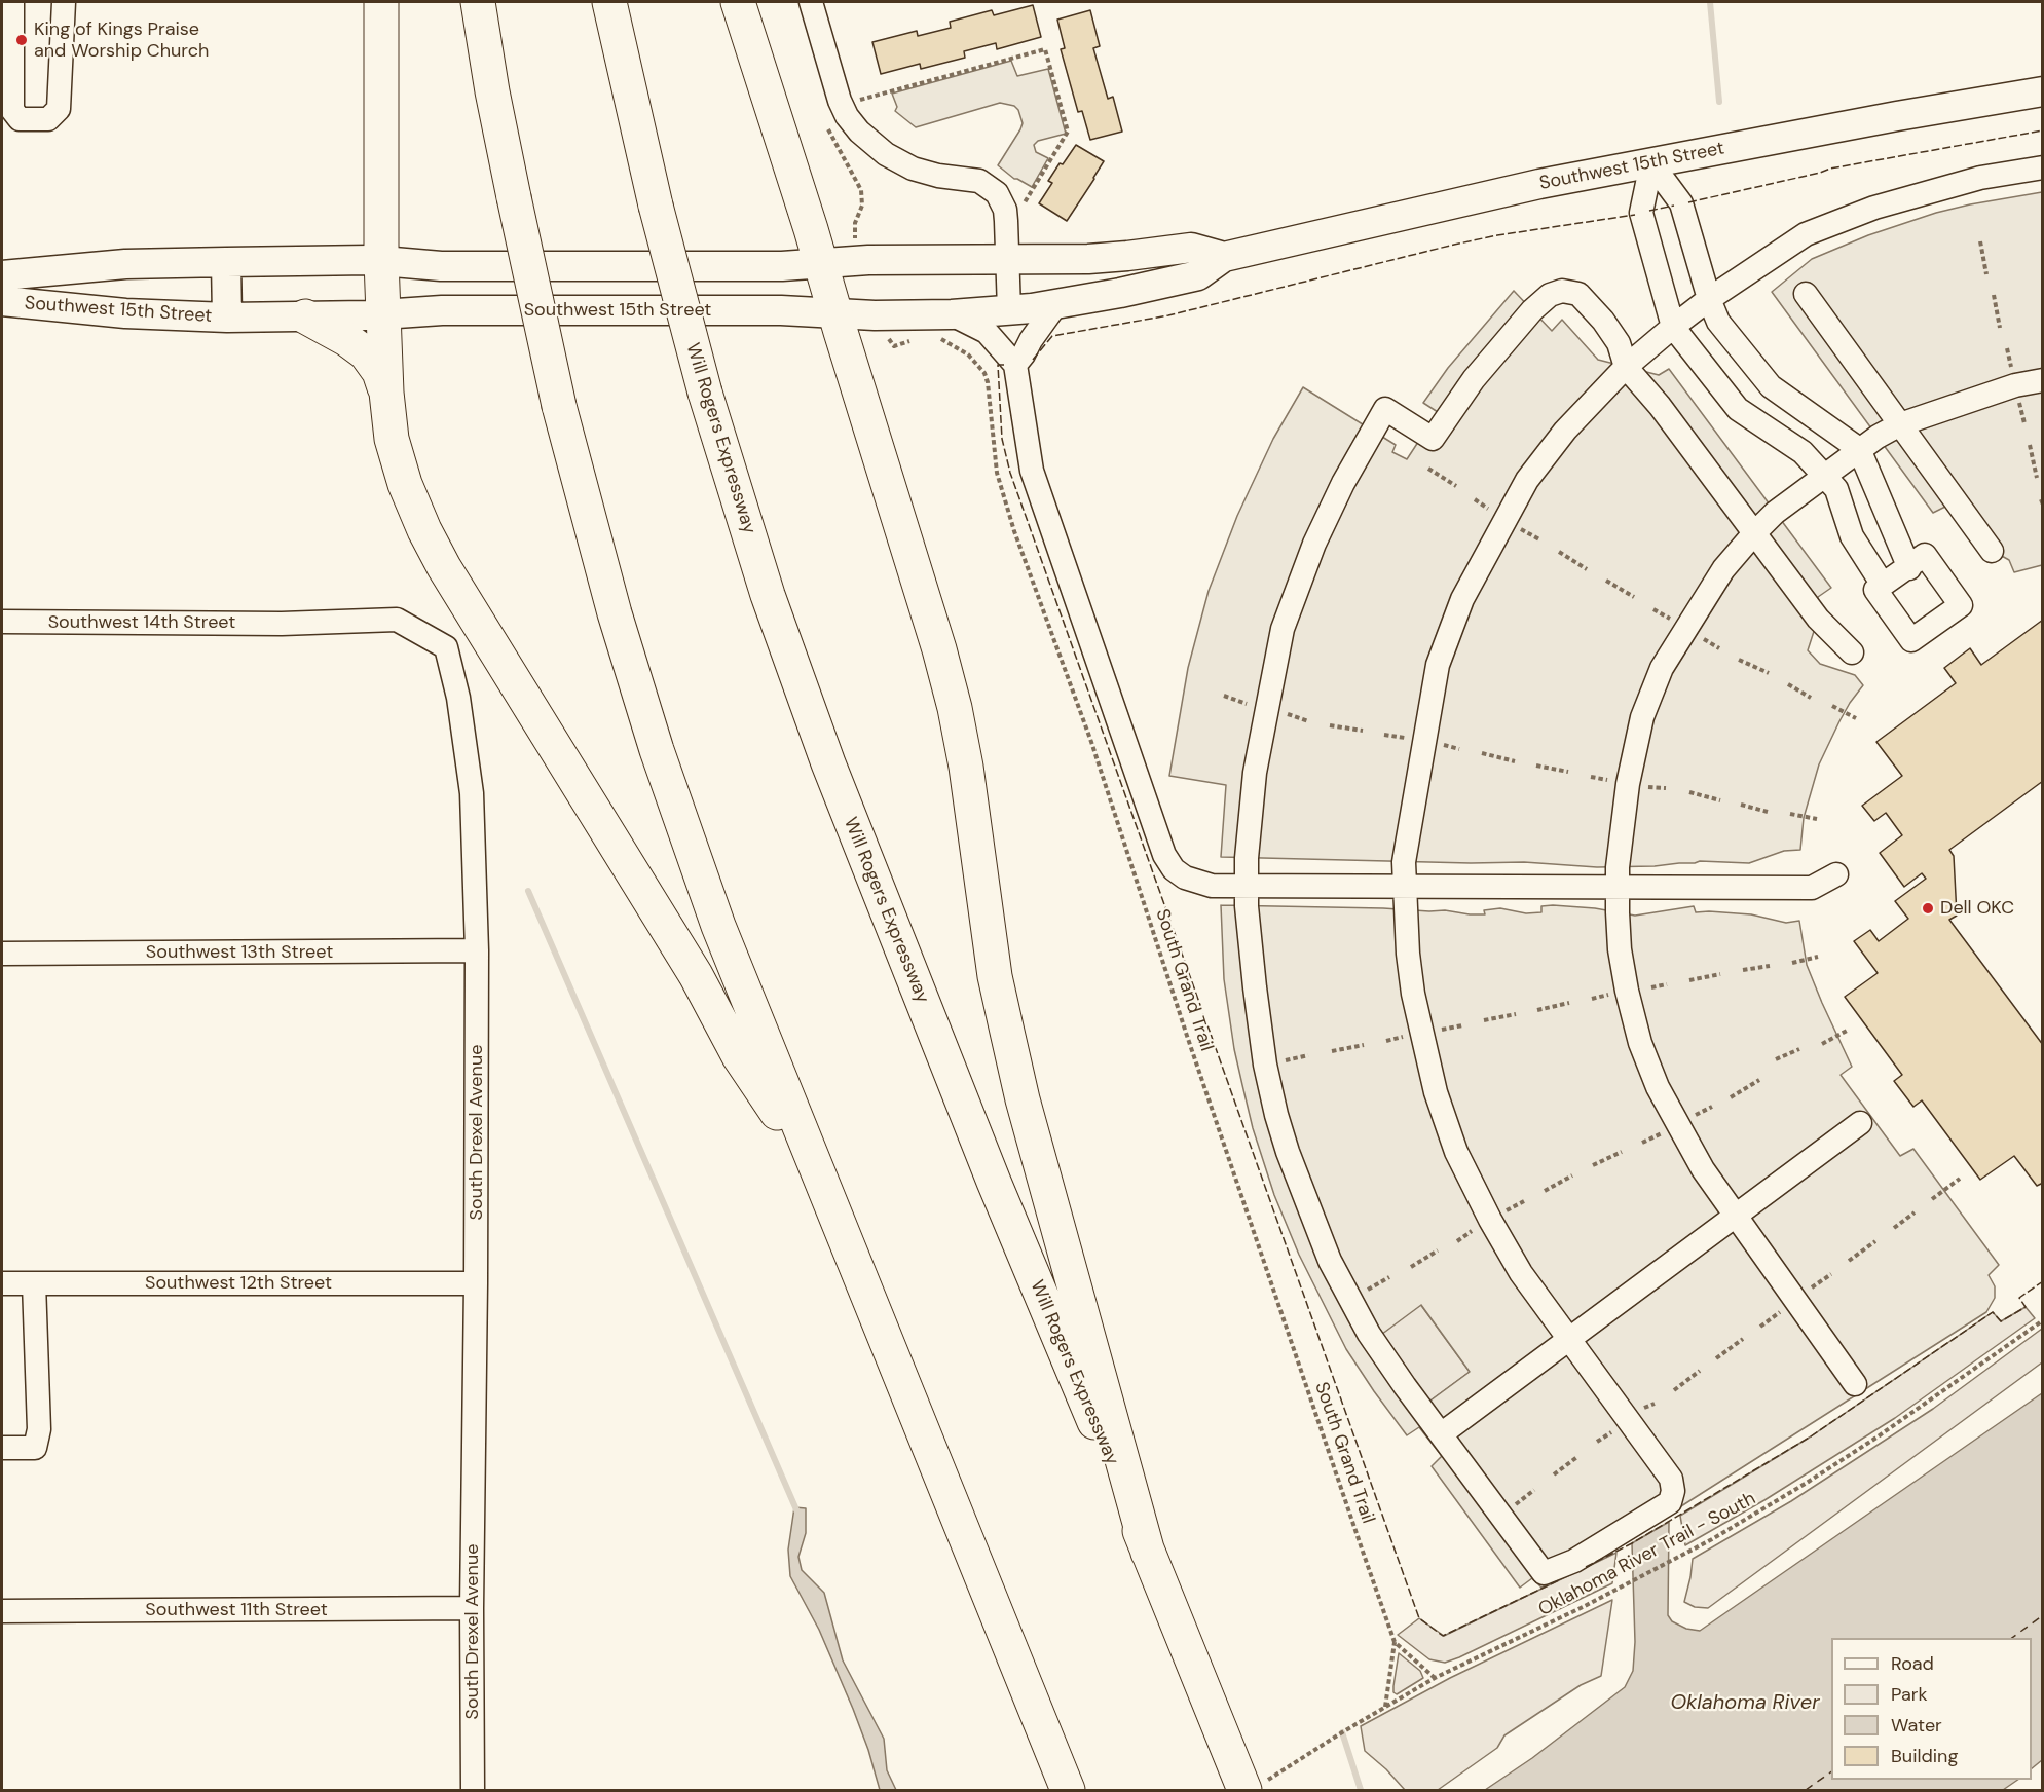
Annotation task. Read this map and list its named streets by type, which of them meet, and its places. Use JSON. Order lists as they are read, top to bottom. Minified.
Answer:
{"streets":{"highway":["Will Rogers Expressway"],"main road":["Southwest 15th Street"],"street":["Southwest 14th Street","Southwest 13th Street","South Drexel Avenue","Southwest 12th Street","Southwest 11th Street"],"path":["South Grand Trail","Oklahoma River Trail - South"]},"crossings":[["Southwest 15th Street","South Grand Trail"],["Will Rogers Expressway","Oklahoma River Trail - South"],["Southwest 14th Street","South Drexel Avenue"],["Southwest 13th Street","South Drexel Avenue"],["South Grand Trail","Oklahoma River Trail - South"],["South Drexel Avenue","Southwest 12th Street"],["South Drexel Avenue","Southwest 11th Street"]],"water":["Oklahoma River"],"places":["King of Kings Praise and Worship Church","Dell OKC"],"legend":["Road","Park","Water","Building"]}
